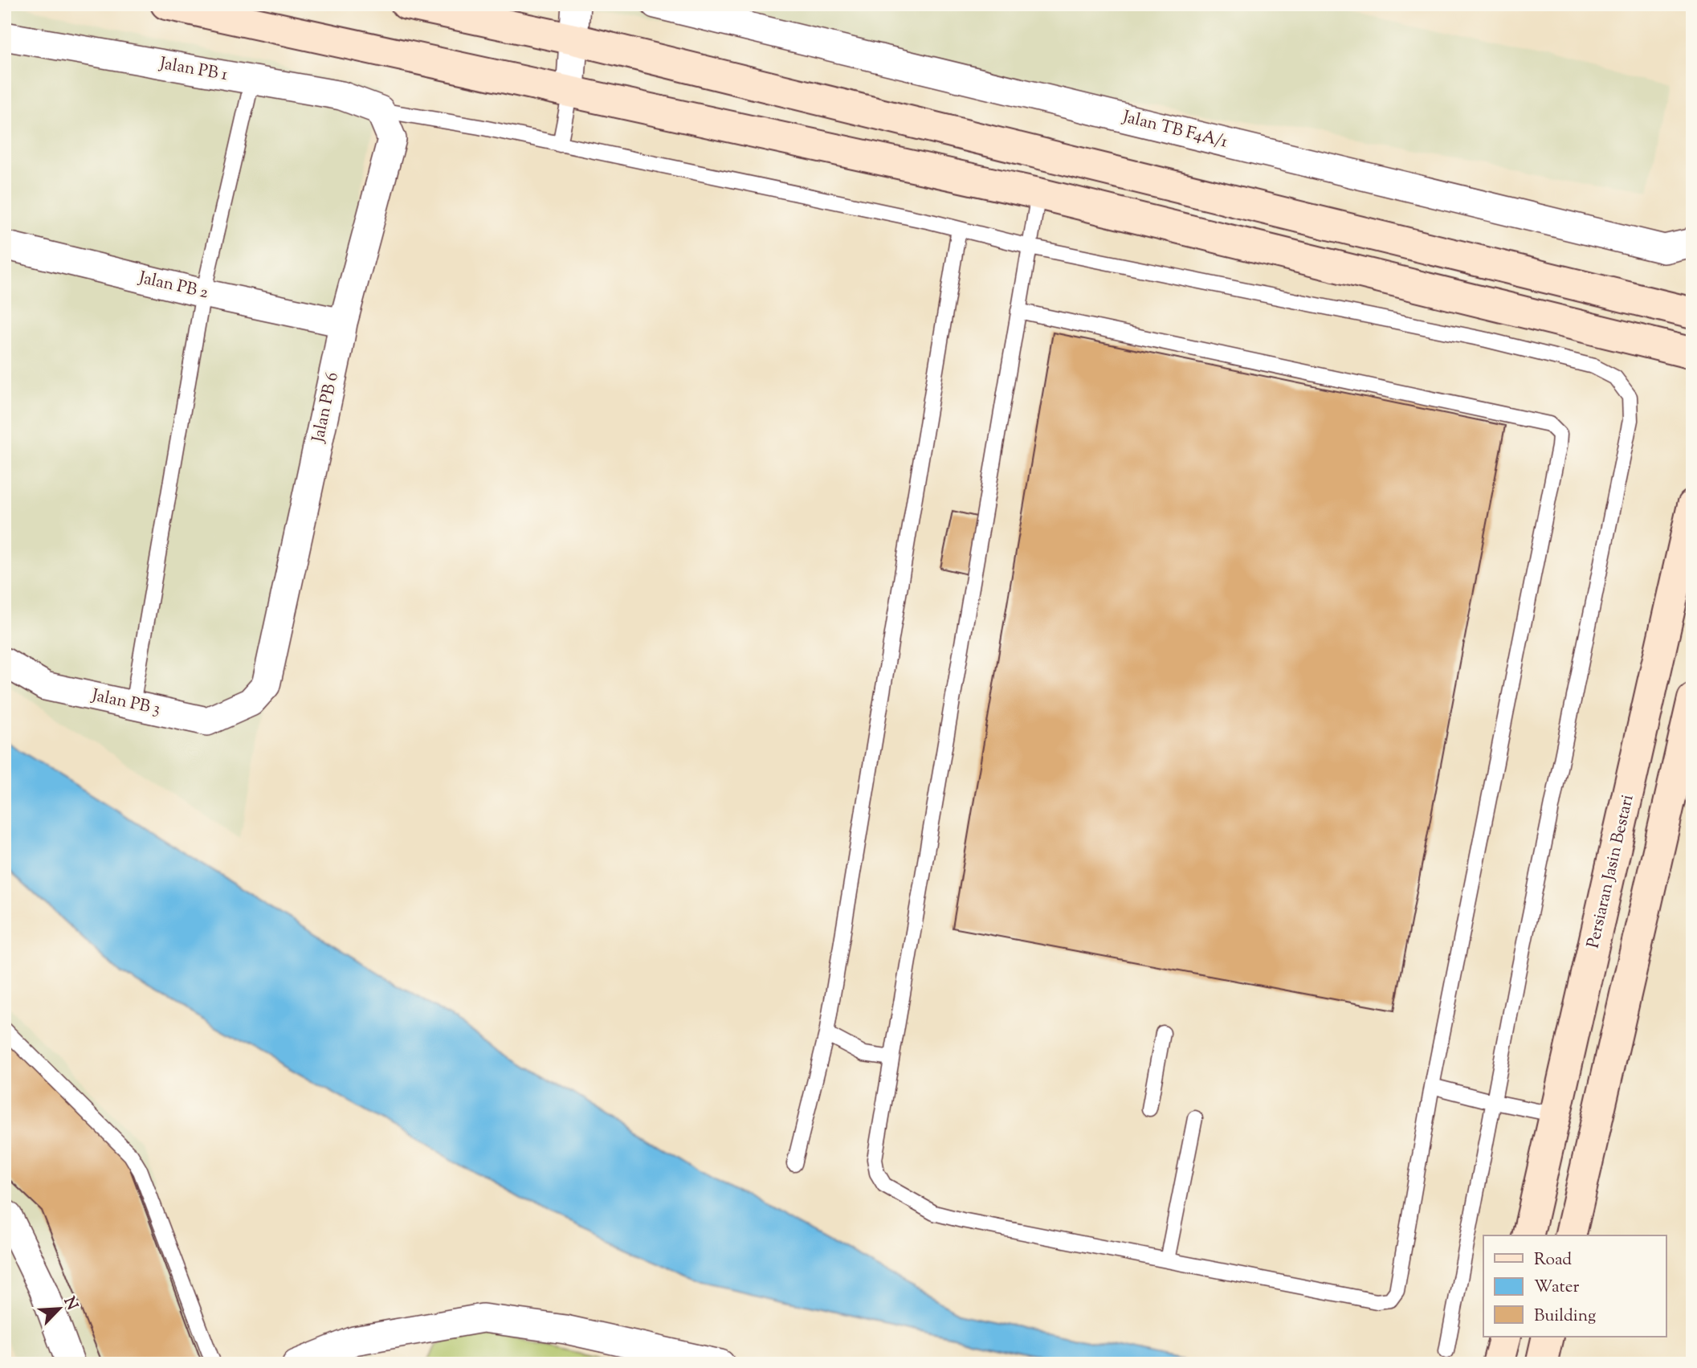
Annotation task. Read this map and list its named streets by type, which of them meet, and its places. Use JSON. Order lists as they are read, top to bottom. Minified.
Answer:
{"streets":{"street":["Jalan PB 1","Jalan TB F4A/1","Jalan PB 2","Jalan PB 6","Jalan PB 3","Persiaran Jasin Bestari"]},"crossings":[["Jalan PB 1","Jalan PB 6"],["Jalan PB 2","Jalan PB 6"],["Jalan PB 6","Jalan PB 3"]],"legend":["Road","Water","Building"],"north":"top right"}
